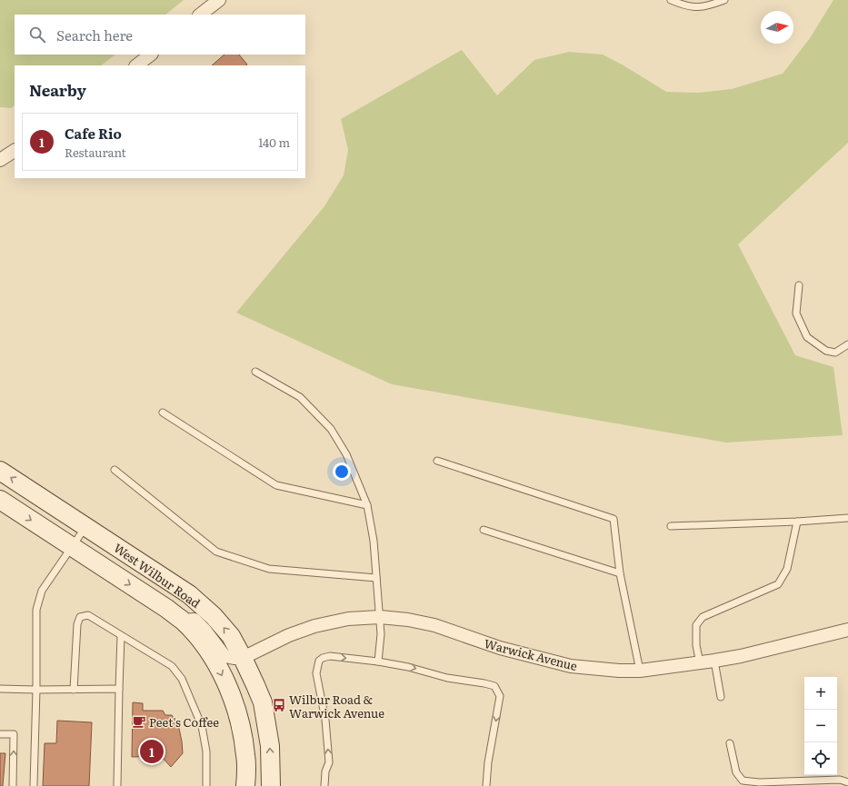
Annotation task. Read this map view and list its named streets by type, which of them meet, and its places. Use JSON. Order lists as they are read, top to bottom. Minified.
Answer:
{"streets":{"street":["West Wilbur Road","Warwick Avenue"]},"crossings":[["West Wilbur Road","Warwick Avenue"]],"places":{"bus stop":["Wilbur Road & Warwick Avenue"],"cafe":["Peet's Coffee"]},"north":"right","page":{"search":"Search here","heading":"Nearby","list":[{"mark":"1","name":"Cafe Rio","note":"Restaurant","value":"140 m"}],"map_buttons":["+","−"],"pins":"1"}}
